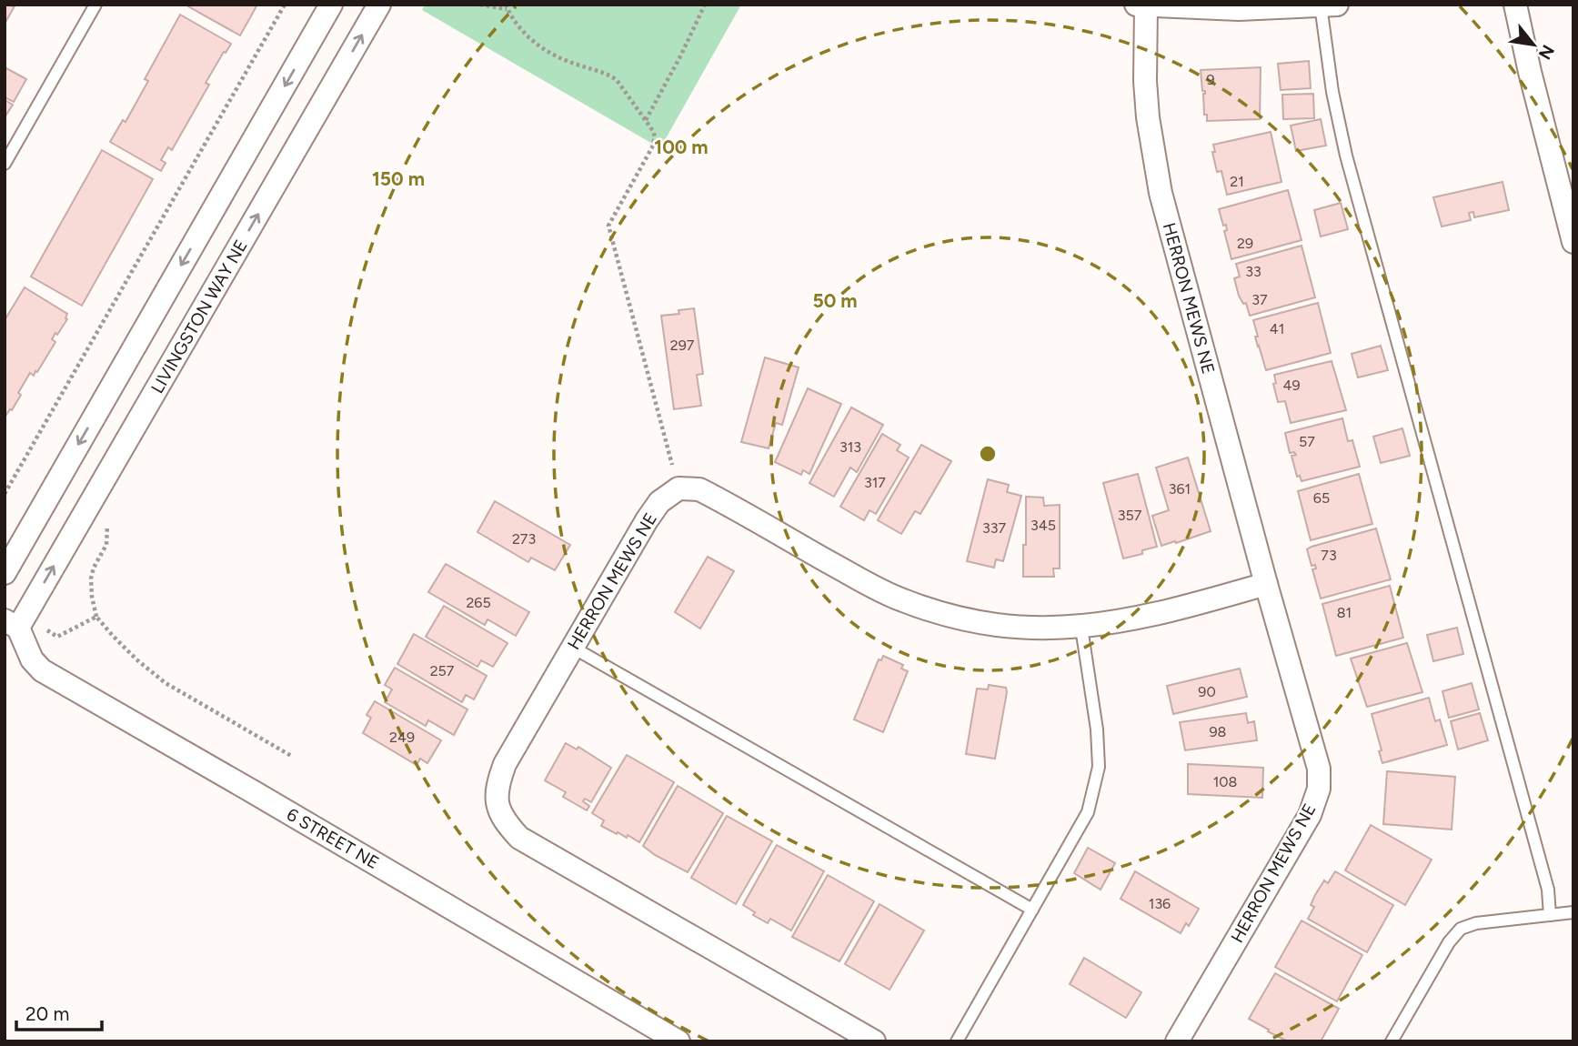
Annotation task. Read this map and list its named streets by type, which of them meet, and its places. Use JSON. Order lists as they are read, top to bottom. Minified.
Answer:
{"streets":{"street":["HERRON MEWS NE","LIVINGSTON WAY NE","6 STREET NE"]},"crossings":[["LIVINGSTON WAY NE","6 STREET NE"]],"house_numbers":["9","21","29","33","37","41","297","49","57","313","317","361","65","357","345","337","273","73","265","81","257","90","98","249","108","136"],"scale_bar":"20 m","north":"bottom right","rings":["100 m","150 m","50 m"]}
